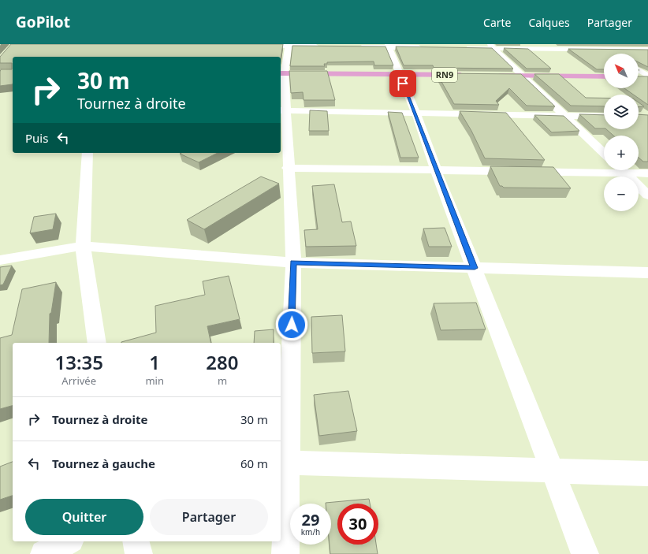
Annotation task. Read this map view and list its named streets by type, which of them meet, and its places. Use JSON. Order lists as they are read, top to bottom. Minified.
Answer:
{"streets":{"main road":["RN9"]},"north":"top left","page":{"header":"GoPilot","nav":["Carte","Calques","Partager"],"map_buttons":["+","−"],"turn":["30 m","Tournez à droite"],"then":"Puis","eta":["13:35","Arrivée","1","min","280","m"],"list":[{"name":"Tournez à droite","value":"30 m"},{"name":"Tournez à gauche","value":"60 m"}],"buttons":["Quitter","Partager"],"speed":"29 km/h","limit":"30"}}
